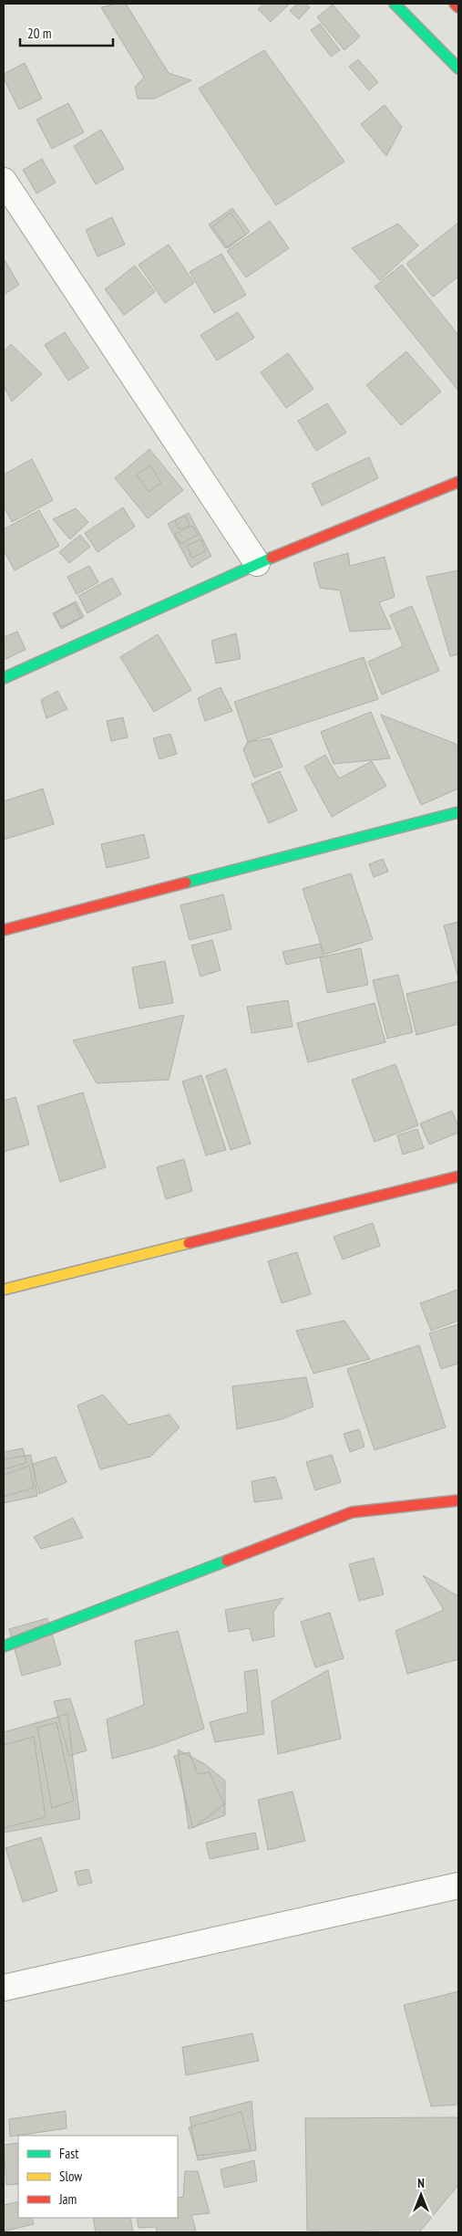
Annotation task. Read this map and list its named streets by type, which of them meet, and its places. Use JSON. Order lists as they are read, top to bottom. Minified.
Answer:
{"legend":["Fast","Slow","Jam"],"scale_bar":"20 m","north":"top"}
